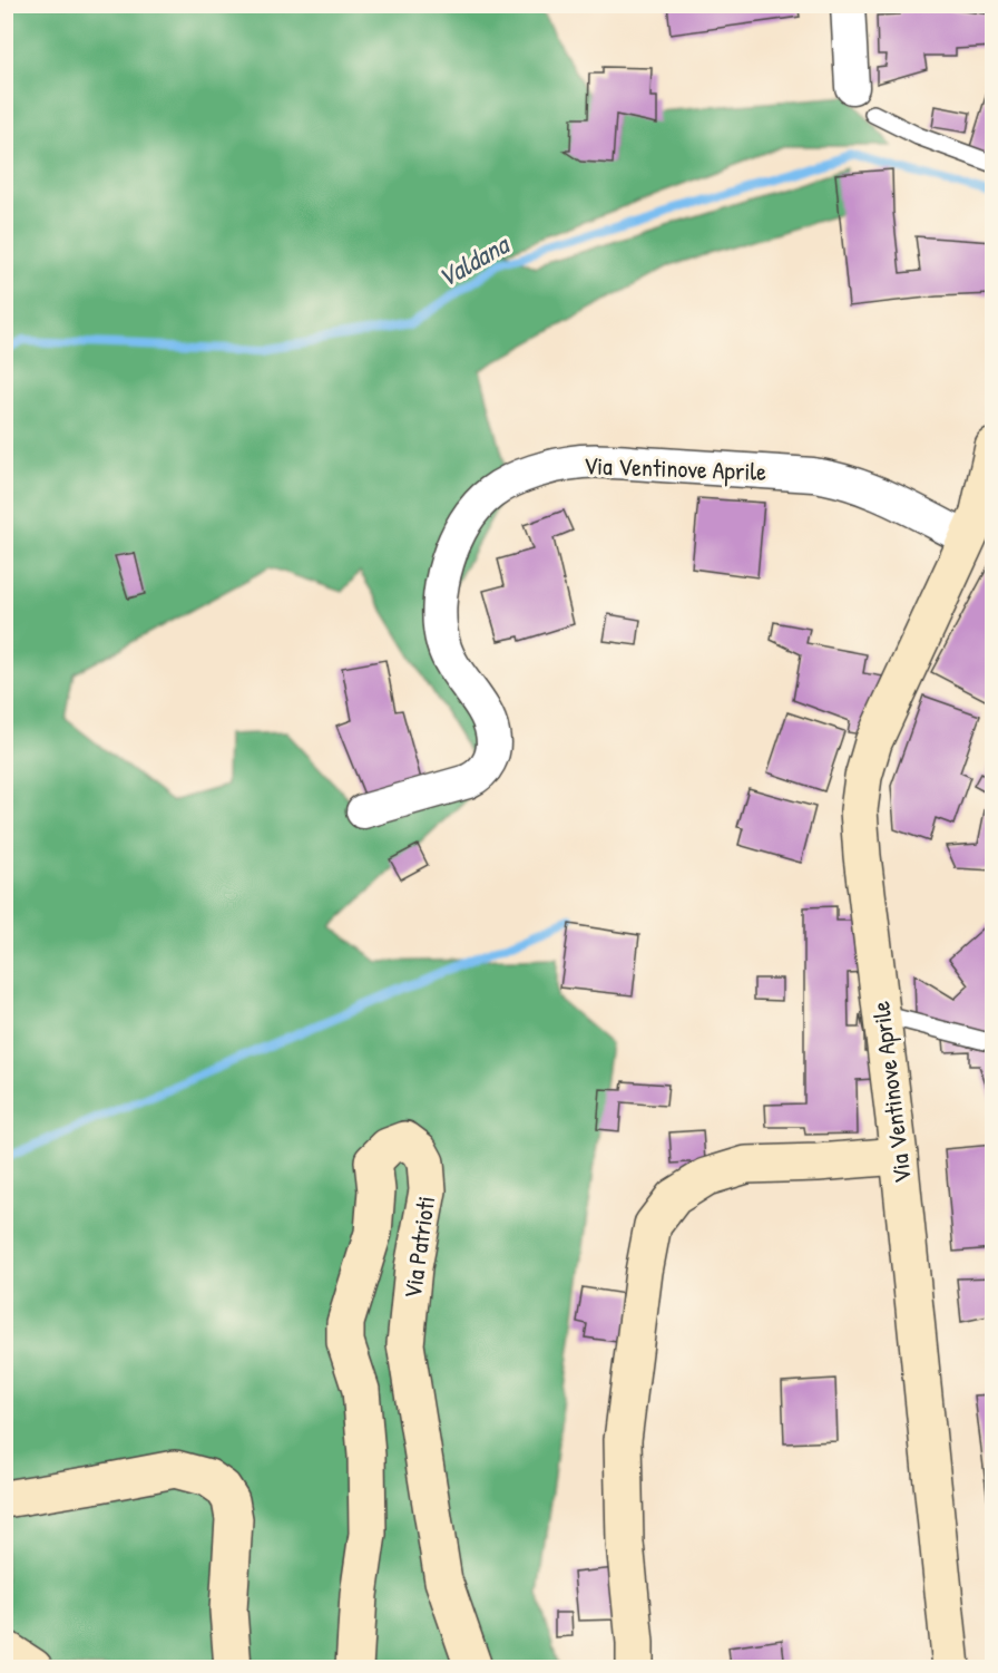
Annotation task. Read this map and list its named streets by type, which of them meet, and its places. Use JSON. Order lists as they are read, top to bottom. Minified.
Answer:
{"streets":{"street":["Via Ventinove Aprile","Via Patrioti"]},"water":["Valdana"]}
